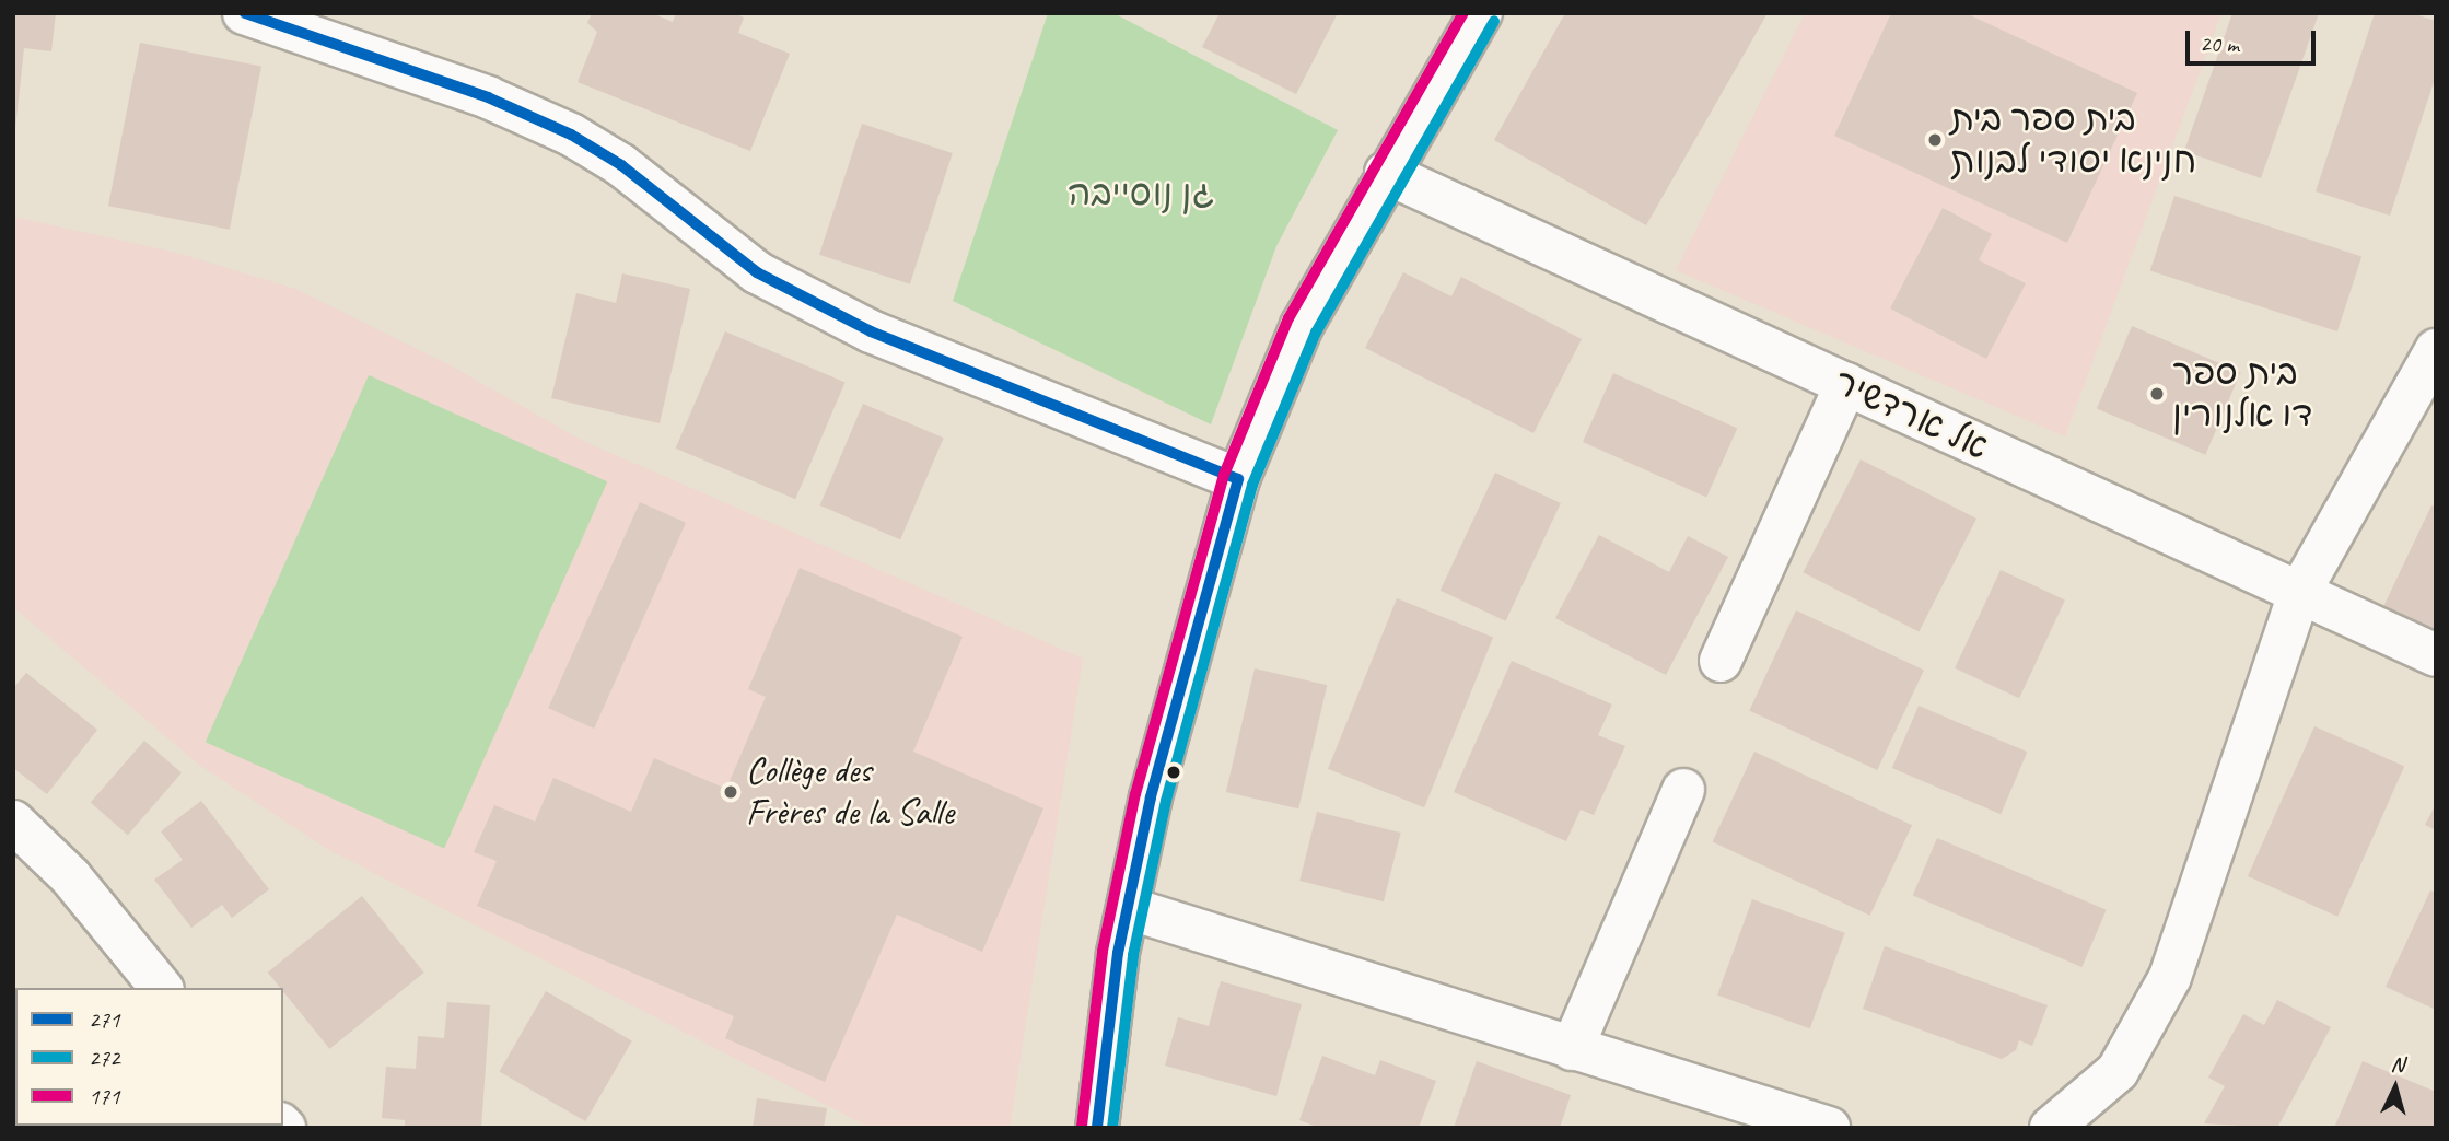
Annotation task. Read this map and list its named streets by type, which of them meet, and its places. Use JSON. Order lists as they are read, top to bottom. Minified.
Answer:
{"streets":{"street":["אל ארדשיר"]},"parks":["גן נוסייבה"],"places":["בית ספר בית חנינא יסודי לבנות","בית ספר דו אלנורין","Collège des Frères de la Salle"],"lines":["transit line 271","transit line 171","transit line 272"],"legend":["271","272","171"],"scale_bar":"20 m","north":"top"}
